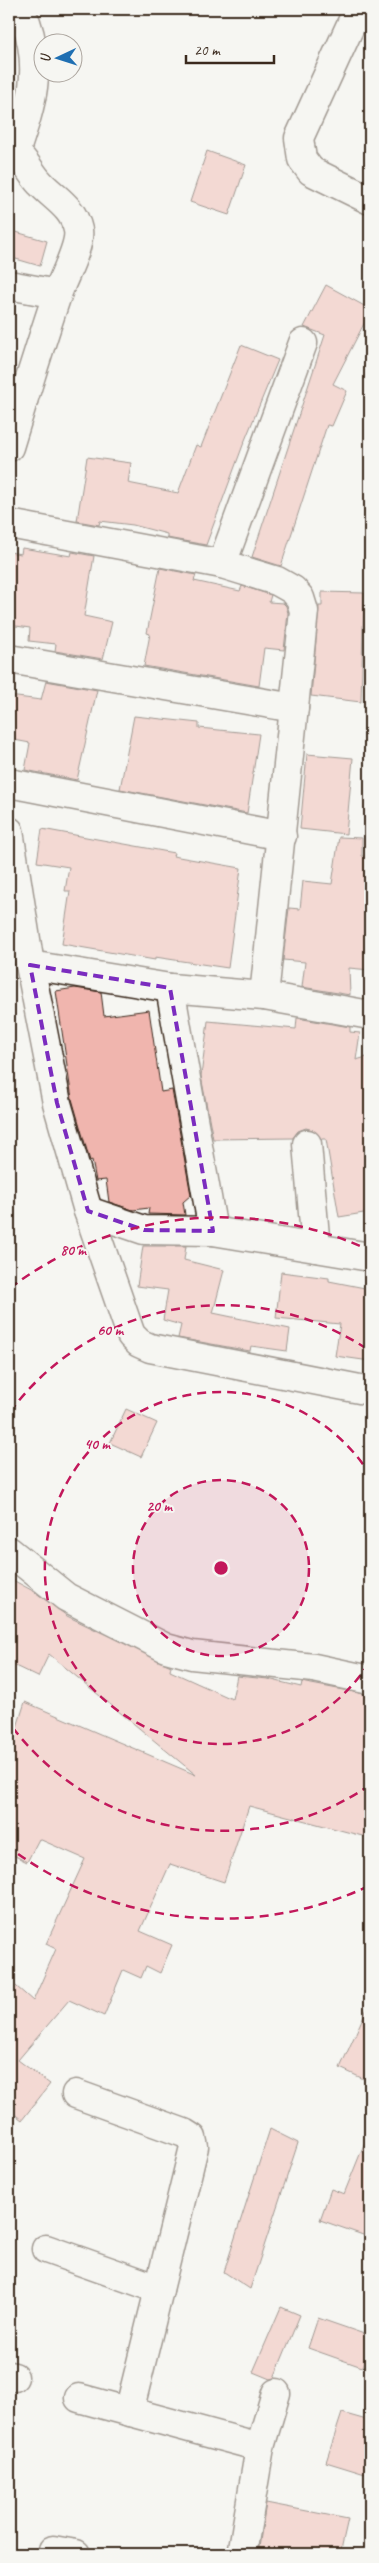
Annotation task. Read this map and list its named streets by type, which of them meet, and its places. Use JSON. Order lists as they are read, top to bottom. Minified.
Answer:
{"scale_bar":"20 m","north":"left","rings":["80 m","60 m","40 m","20 m"]}
